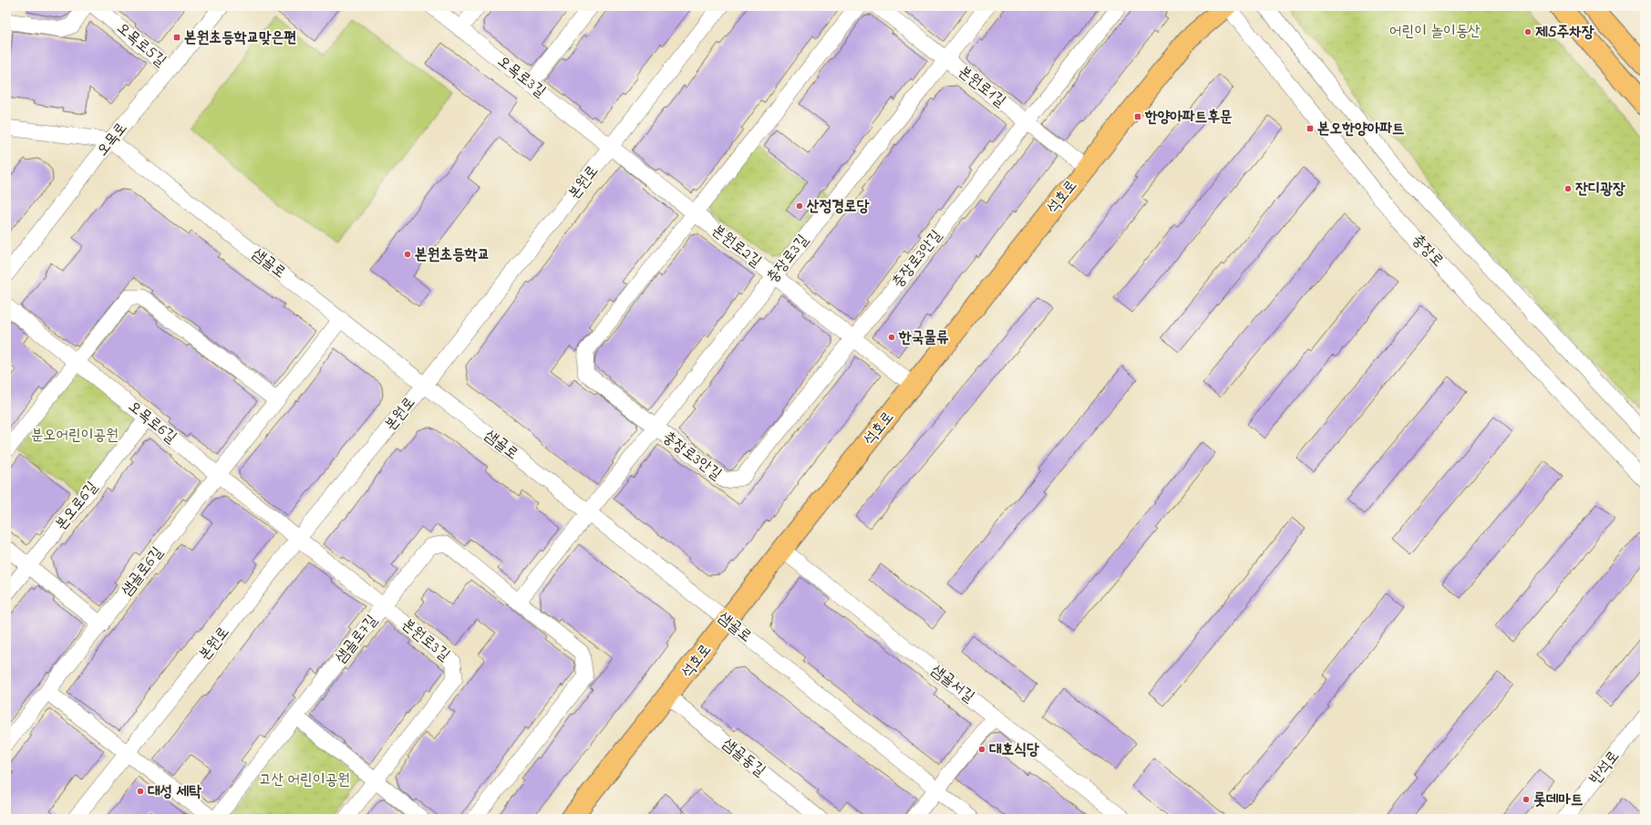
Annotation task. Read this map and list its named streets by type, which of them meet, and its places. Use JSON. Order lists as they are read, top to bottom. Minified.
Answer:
{"streets":{"main road":["석호로"],"street":["오목로5길","오목로3길","본원로1길","오목로","본원로","본원로2길","충장로","충장로3길","충장로3안길","샘골로","오목로6길","본오로6길","샘골로6길","샘골로7길","본원로3길","샘골서길","샘골동길","반석로"]},"crossings":[["오목로5길","오목로"],["오목로3길","본원로"],["오목로3길","본원로2길"],["본원로1길","석호로"],["본원로1길","충장로3길"],["본원로1길","충장로3안길"],["오목로","샘골로"],["본원로","본원로2길"],["본원로","샘골로"],["본원로","오목로6길"],["본원로","본원로3길"],["석호로","본원로2길"],["석호로","충장로"],["석호로","샘골로"],["석호로","샘골서길"],["석호로","샘골동길"],["본원로2길","충장로3길"],["본원로2길","충장로3안길"],["충장로3길","충장로3안길"],["충장로3길","샘골로"],["샘골로","샘골로6길"],["오목로6길","본오로6길"],["오목로6길","샘골로6길"],["오목로6길","본원로3길"],["샘골로7길","본원로3길"]],"parks":["어린이 놀이동산","분오어린이공원","고산 어린이공원"],"places":{"other":["제5주차장","잔디광장","산정경로당","본원초등학교","한국물류","대호식당","대성 세탁","롯데마트"],"transit":["본원초등학교맞은편","한양아파트후문","본오한양아파트"]}}
